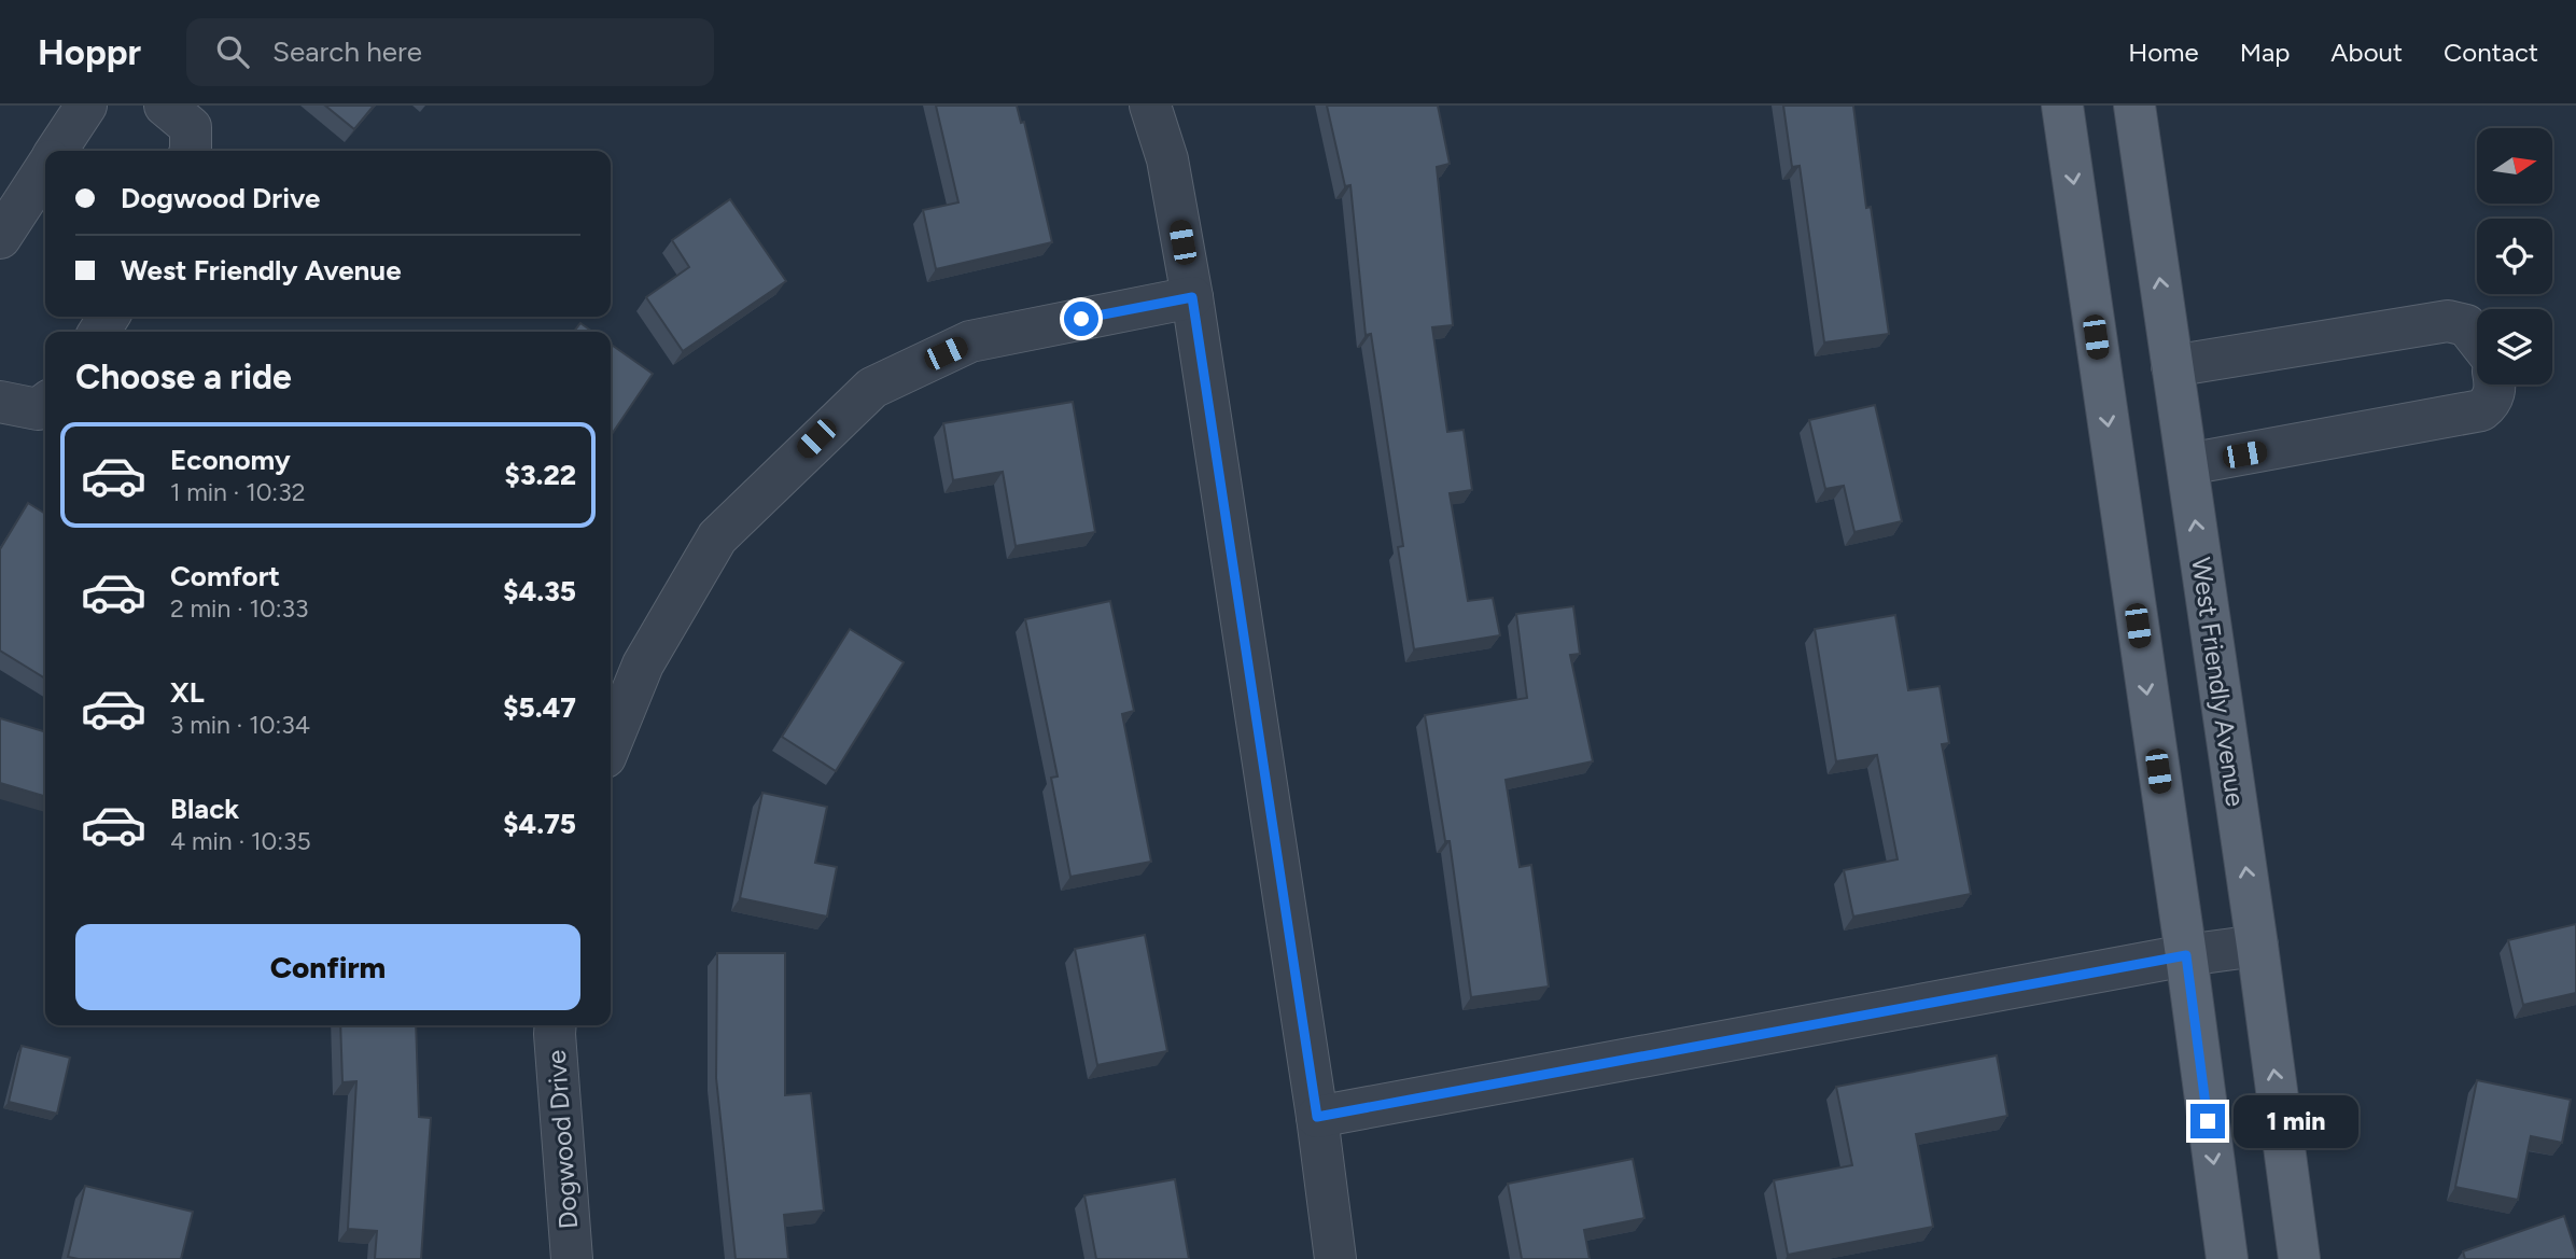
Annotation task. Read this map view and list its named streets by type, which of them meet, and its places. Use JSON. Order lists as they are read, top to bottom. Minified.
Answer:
{"streets":{"main road":["West Friendly Avenue"],"street":["Dogwood Drive"]},"north":"right","page":{"header":"Hoppr","search":"Search here","nav":["Home","Map","About","Contact"],"banner":["Dogwood Drive","West Friendly Avenue"],"heading":"Choose a ride","list":[{"name":"Economy","note":"1 min · 10:32","value":"$3.22"},{"name":"Comfort","note":"2 min · 10:33","value":"$4.35"},{"name":"XL","note":"3 min · 10:34","value":"$5.47"},{"name":"Black","note":"4 min · 10:35","value":"$4.75"}],"buttons":"Confirm","bubble":"1 min"}}
